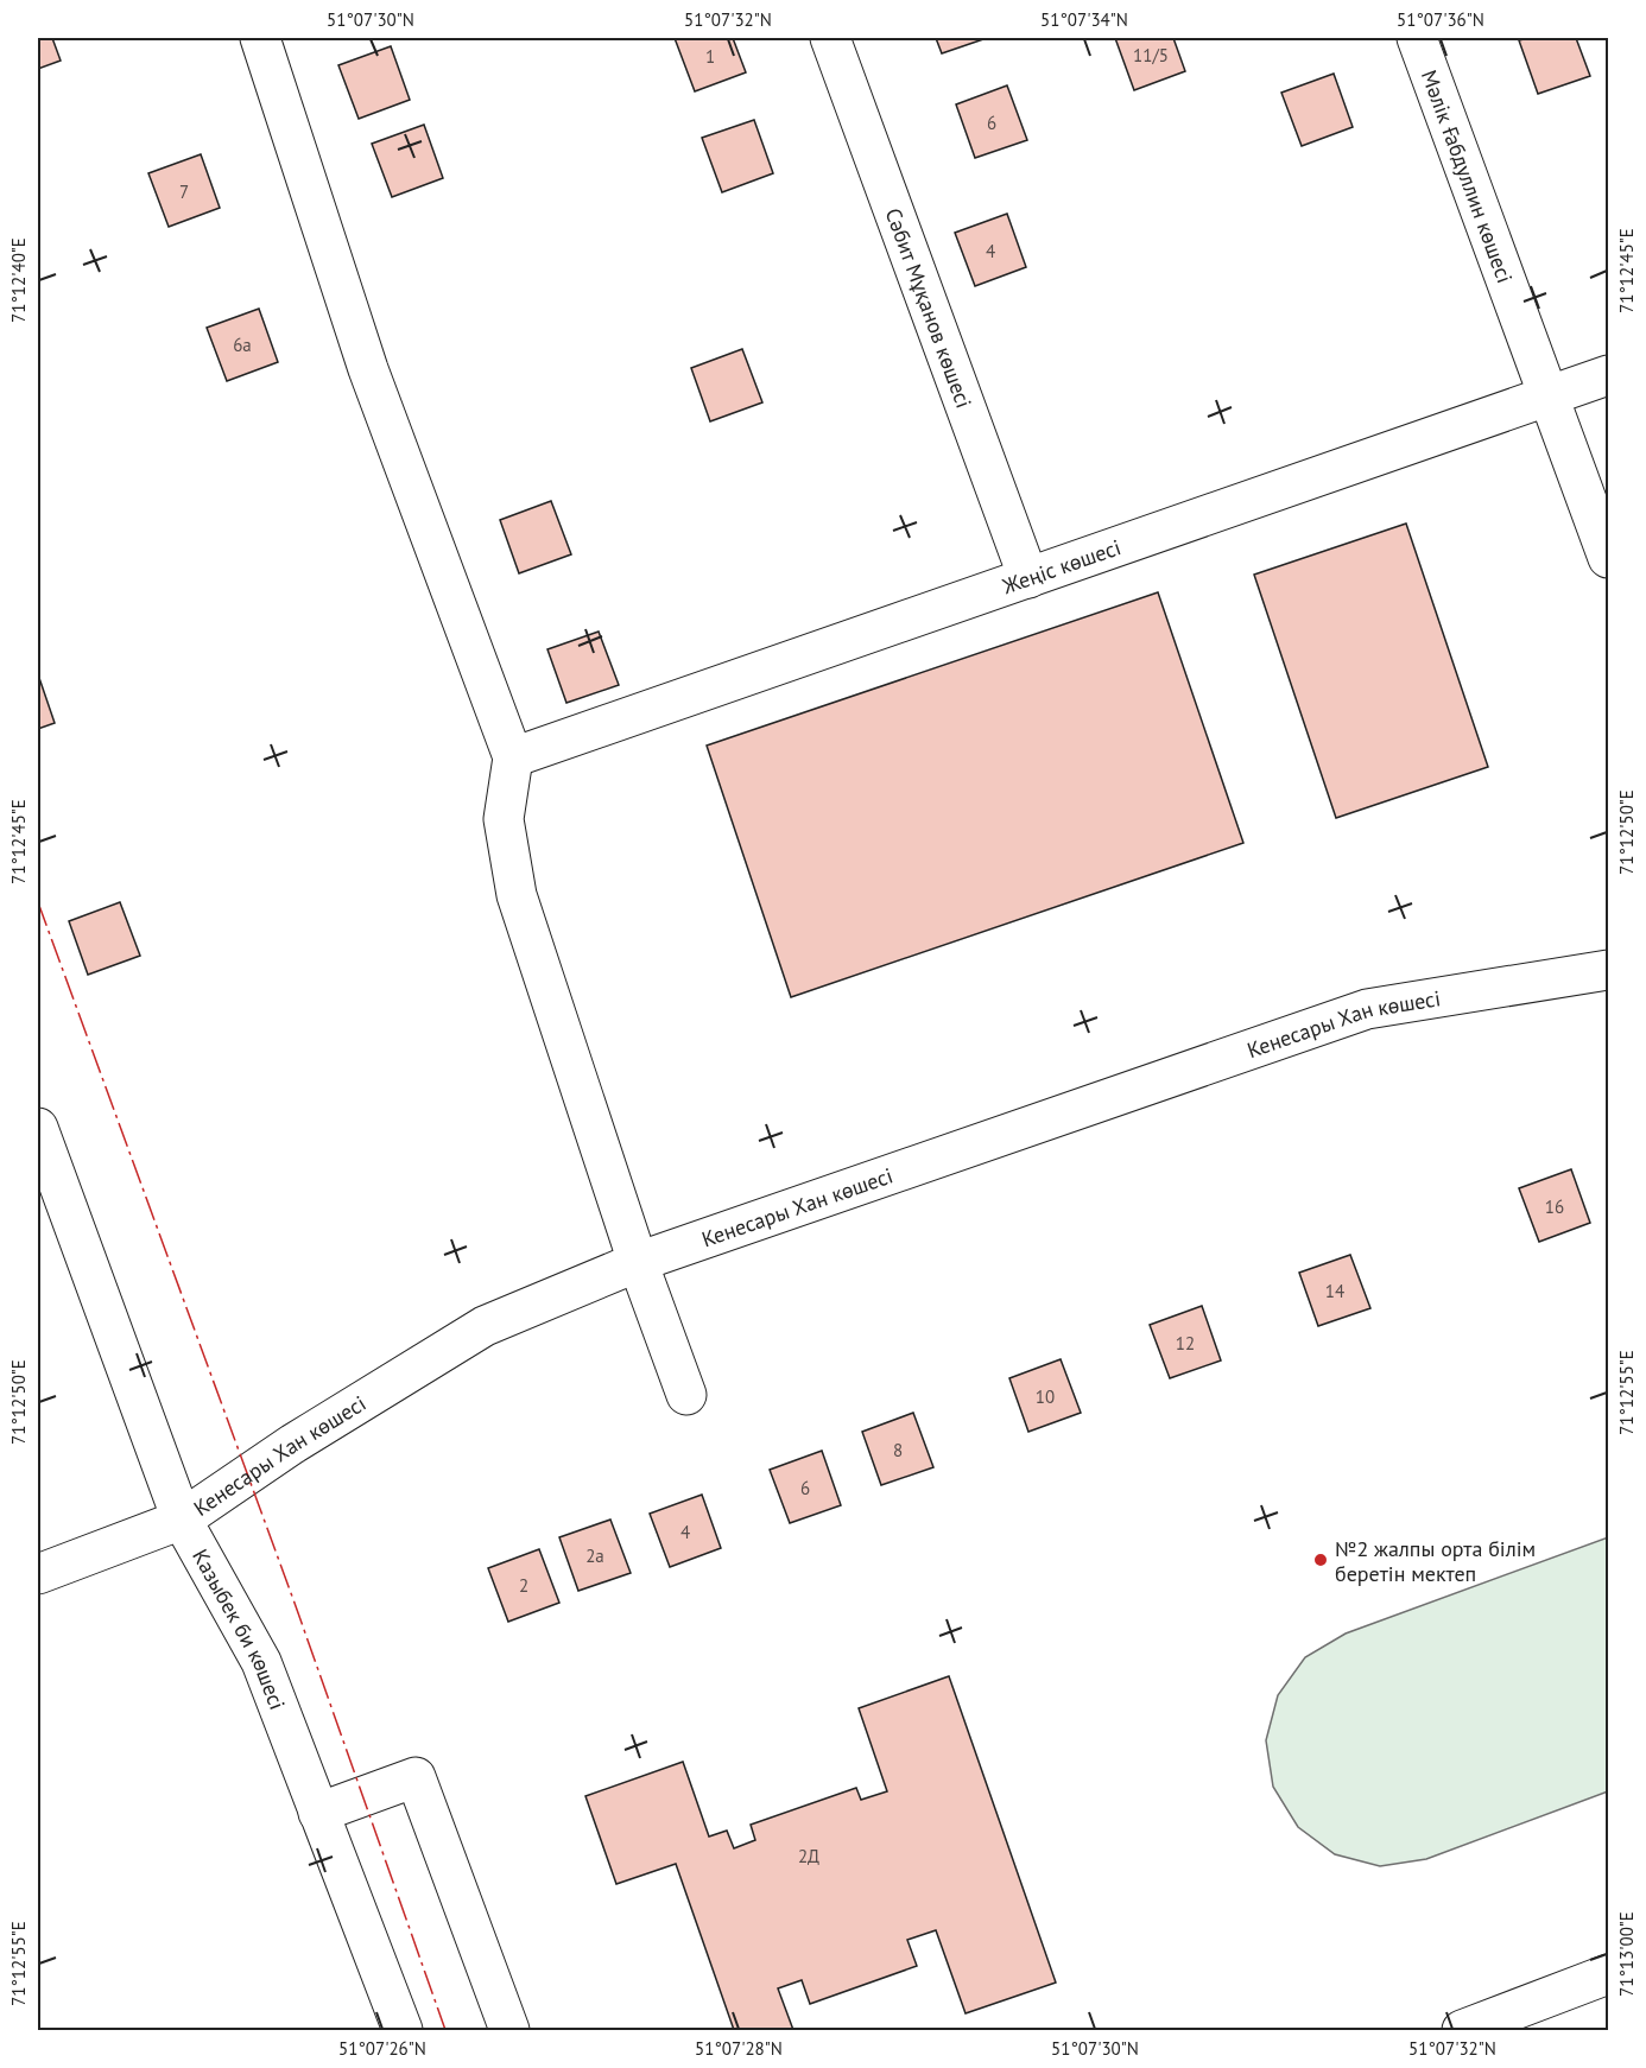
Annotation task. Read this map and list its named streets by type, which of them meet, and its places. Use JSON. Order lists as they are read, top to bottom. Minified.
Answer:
{"streets":{"street":["Мәлік Ғабдуллин көшесі","Сәбит Мұқанов көшесі","Жеңіс көшесі","Кенесары Хан көшесі","Казыбек би көшесі"]},"crossings":[["Мәлік Ғабдуллин көшесі","Жеңіс көшесі"],["Сәбит Мұқанов көшесі","Жеңіс көшесі"],["Кенесары Хан көшесі","Казыбек би көшесі"]],"places":["№2 жалпы орта білім беретін мектеп"],"house_numbers":["11/5","1","6","7","4","6а","16","14","12","10","8","6","4","2а","2","2Д"],"coordinates":["51°07'30\"N","51°07'32\"N","51°07'34\"N","51°07'36\"N","71°12'45\"E","71°12'40\"E","71°12'50\"E","71°12'55\"E","71°13'00\"E","51°07'26\"N","51°07'28\"N"]}
